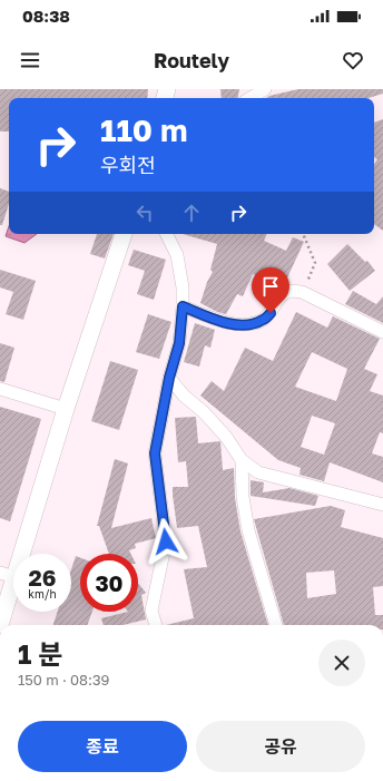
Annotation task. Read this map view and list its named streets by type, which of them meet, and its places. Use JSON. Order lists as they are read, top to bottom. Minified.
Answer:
{"page":{"status":"08:38","header":"Routely","turn":["110 m","우회전"],"speed":"26 km/h","limit":"30","heading":["1 분","150 m · 08:39"],"buttons":["종료","공유"]}}
